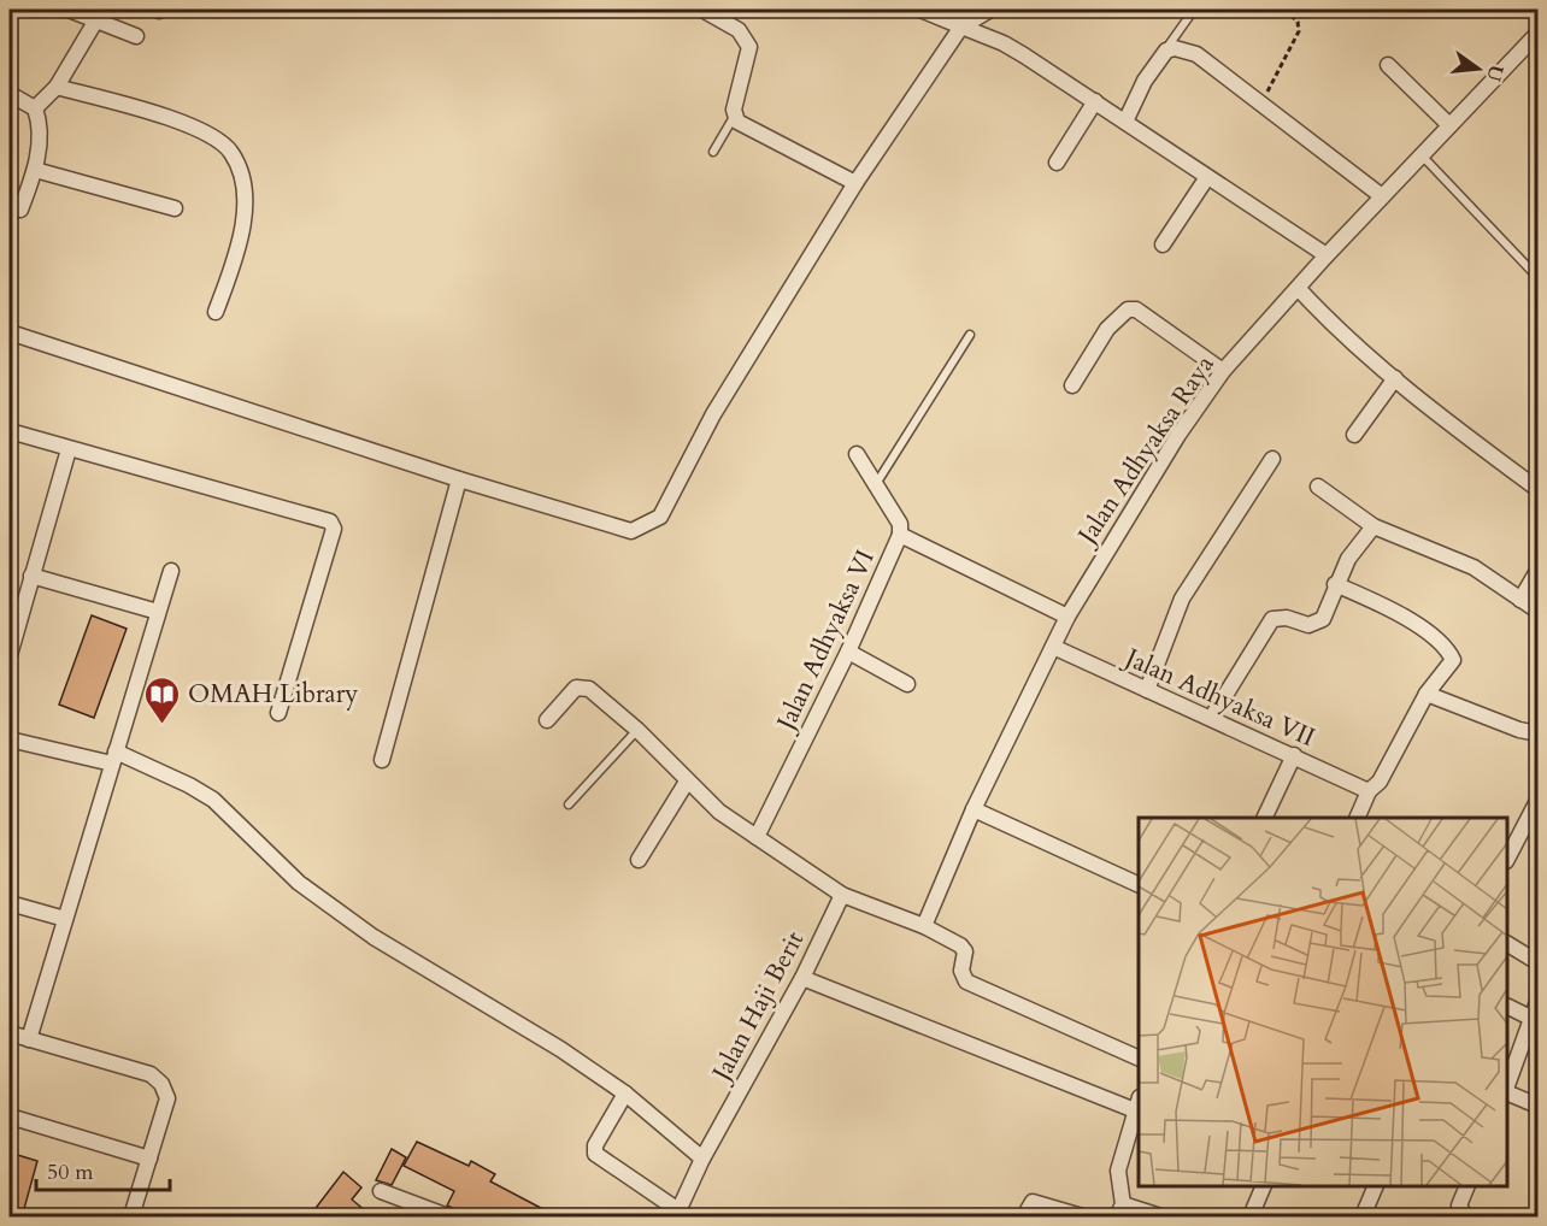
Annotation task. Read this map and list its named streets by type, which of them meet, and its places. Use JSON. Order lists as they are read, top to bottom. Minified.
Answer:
{"streets":{"street":["Jalan Adhyaksa Raya","Jalan Adhyaksa VI","Jalan Adhyaksa VII","Jalan Haji Berit"]},"crossings":[["Jalan Adhyaksa Raya","Jalan Adhyaksa VI"],["Jalan Adhyaksa Raya","Jalan Adhyaksa VII"]],"places":{"library":["OMAH Library"]},"scale_bar":"50 m","north":"right"}
